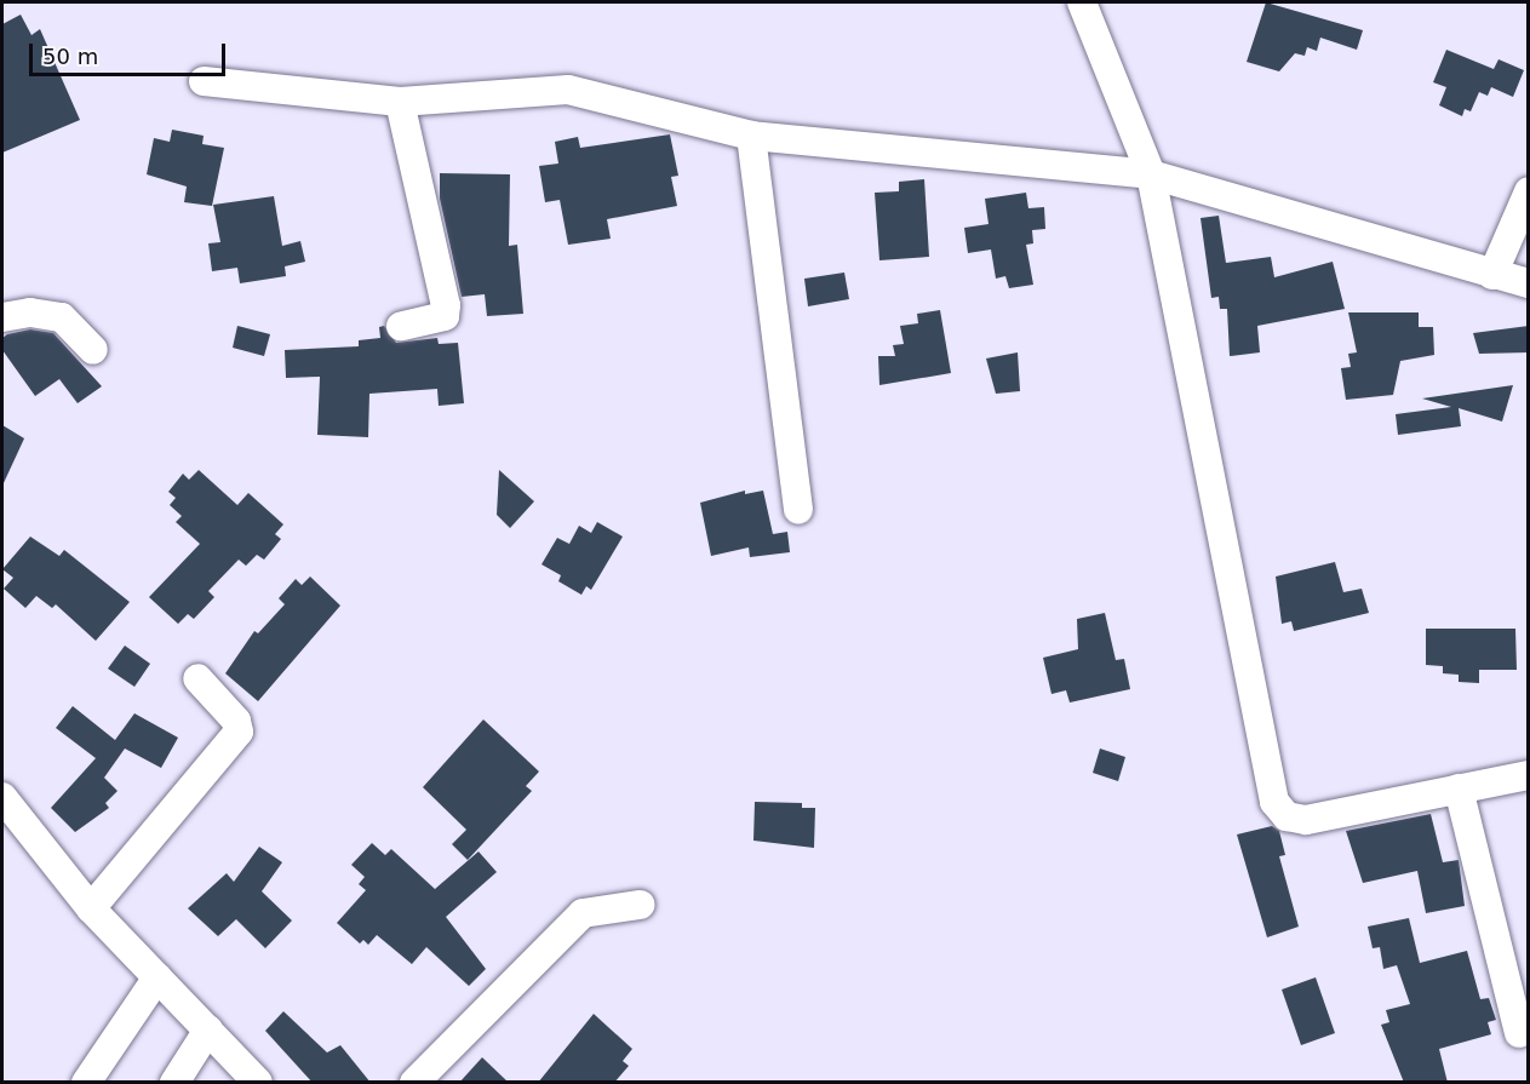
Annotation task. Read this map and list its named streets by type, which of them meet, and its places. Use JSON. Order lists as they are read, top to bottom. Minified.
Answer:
{"scale_bar":"50 m"}
